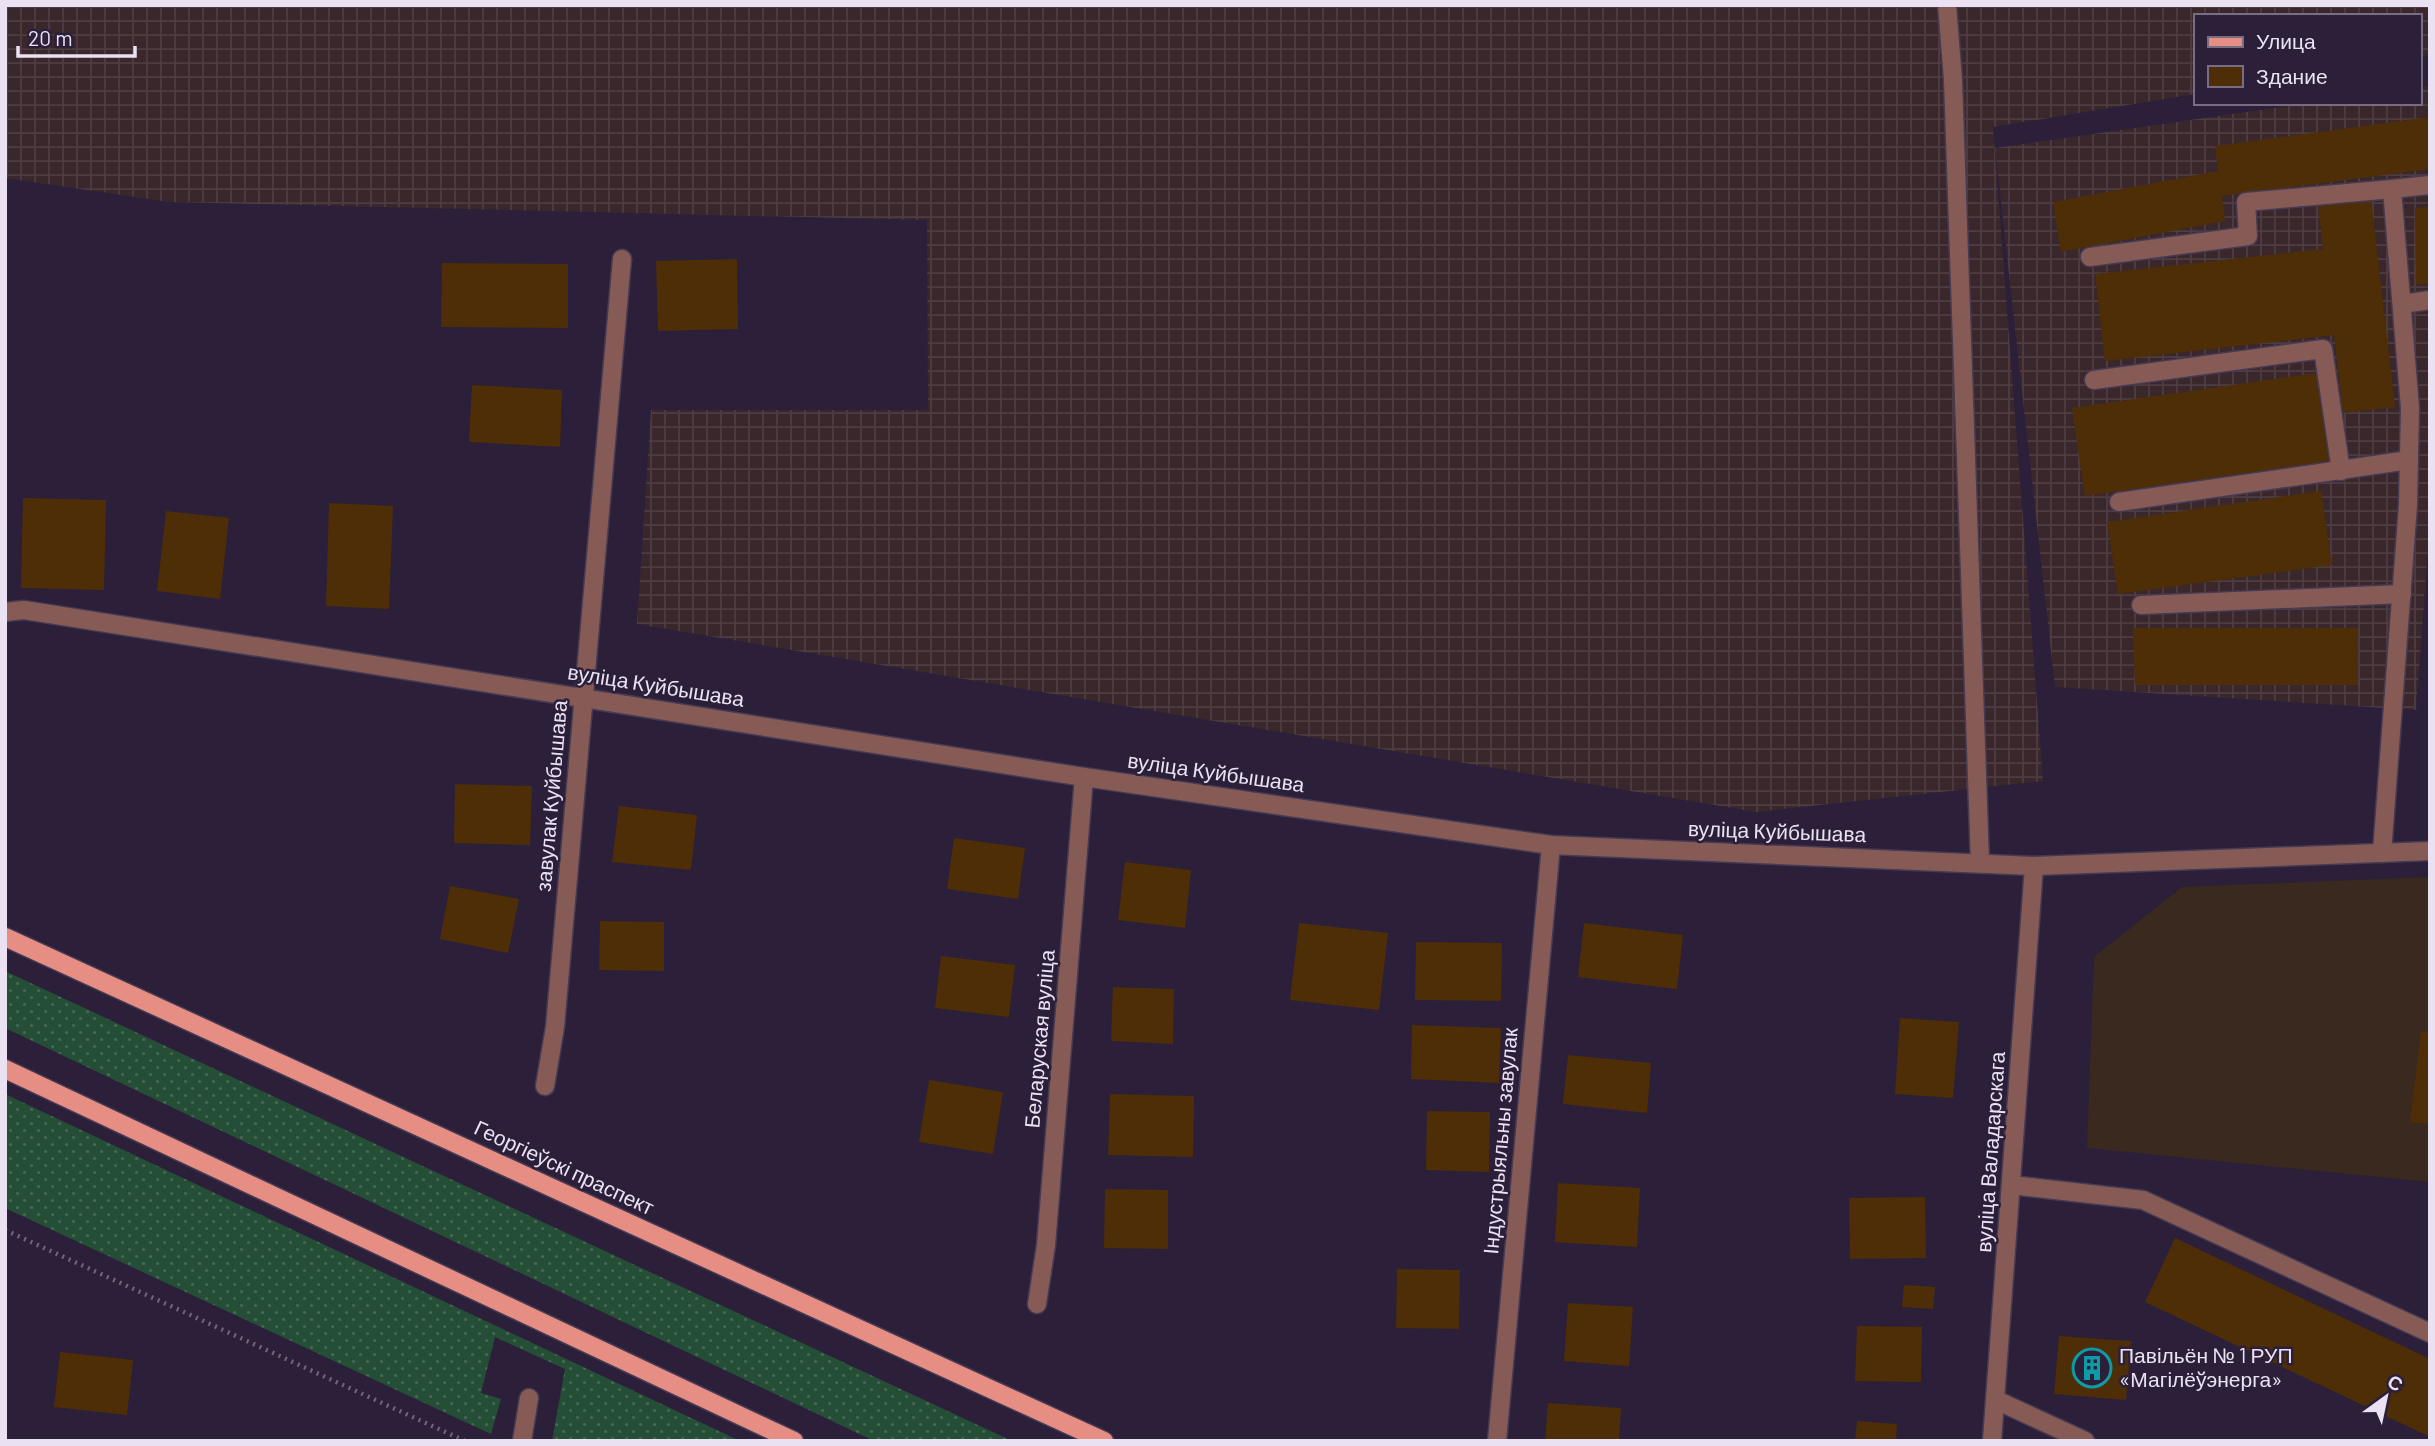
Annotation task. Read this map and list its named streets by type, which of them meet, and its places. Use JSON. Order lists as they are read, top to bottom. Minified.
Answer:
{"streets":{"main road":["Георгіеўскі праспект"],"street":["вуліца Куйбышава","завулак Куйбышава","Беларуская вуліца","Індустрыяльны завулак","вуліца Валадарскага"]},"crossings":[["вуліца Куйбышава","завулак Куйбышава"],["вуліца Куйбышава","Беларуская вуліца"],["вуліца Куйбышава","Індустрыяльны завулак"],["вуліца Куйбышава","вуліца Валадарскага"]],"places":{"building":["Павільён № 1 РУП «Магілёўэнерга»"]},"legend":["Улица","Здание"],"scale_bar":"20 m","north":"top right"}
